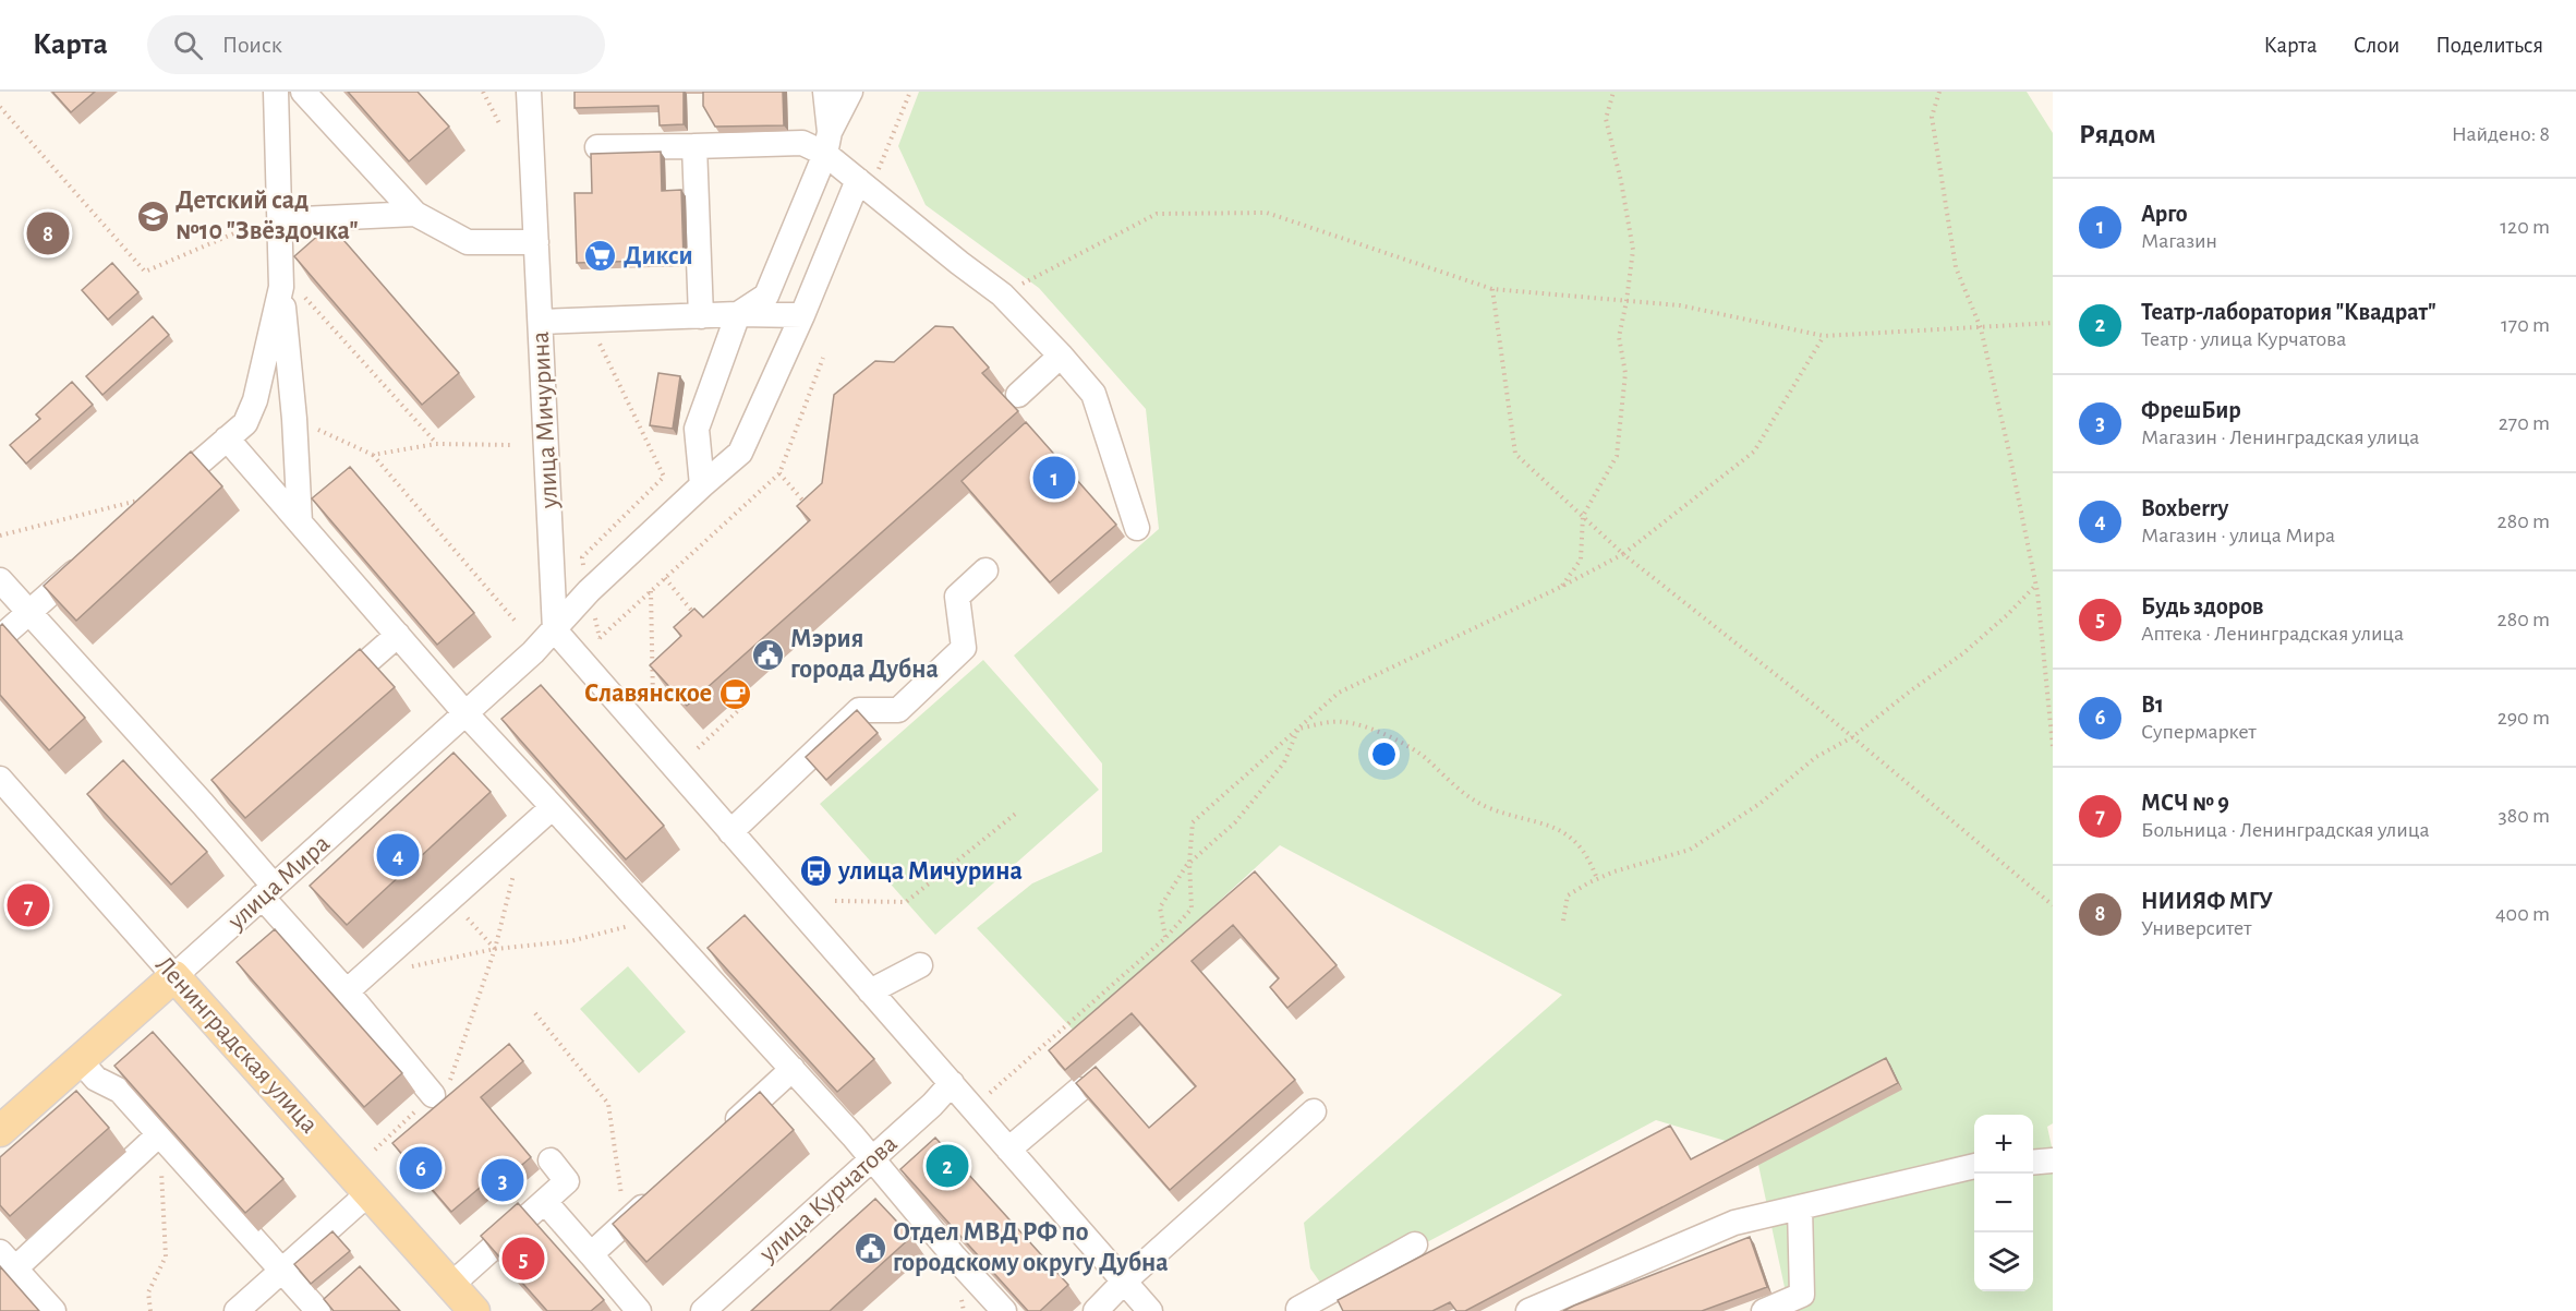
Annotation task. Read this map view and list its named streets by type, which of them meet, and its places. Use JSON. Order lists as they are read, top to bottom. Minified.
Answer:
{"streets":{"main road":["улица Мира","Ленинградская улица"],"street":["улица Мичурина","улица Курчатова"]},"crossings":[["улица Мичурина","улица Мира"],["улица Мира","Ленинградская улица"]],"places":{"school or university":["Детский сад №10 \"Звёздочка\""],"supermarket":["Дикси"],"public building":["Мэрия города Дубна","Отдел МВД РФ по городскому округу Дубна"],"cafe":["Славянское"],"bus stop":["улица Мичурина"]},"page":{"header":"Карта","search":"Поиск","nav":["Карта","Слои","Поделиться"],"heading":["Рядом","Найдено: 8"],"list":[{"mark":"1","name":"Арго","note":"Магазин","value":"120 m"},{"mark":"2","name":"Театр-лаборатория \"Квадрат\"","note":"Театр · улица Курчатова","value":"170 m"},{"mark":"3","name":"ФрешБир","note":"Магазин · Ленинградская улица","value":"270 m"},{"mark":"4","name":"Boxberry","note":"Магазин · улица Мира","value":"280 m"},{"mark":"5","name":"Будь здоров","note":"Аптека · Ленинградская улица","value":"280 m"},{"mark":"6","name":"В1","note":"Супермаркет","value":"290 m"},{"mark":"7","name":"МСЧ № 9","note":"Больница · Ленинградская улица","value":"380 m"},{"mark":"8","name":"НИИЯФ МГУ","note":"Университет","value":"400 m"}],"pins":["8","1","4","7","2","6","3","5"],"map_buttons":["+","−"]}}
